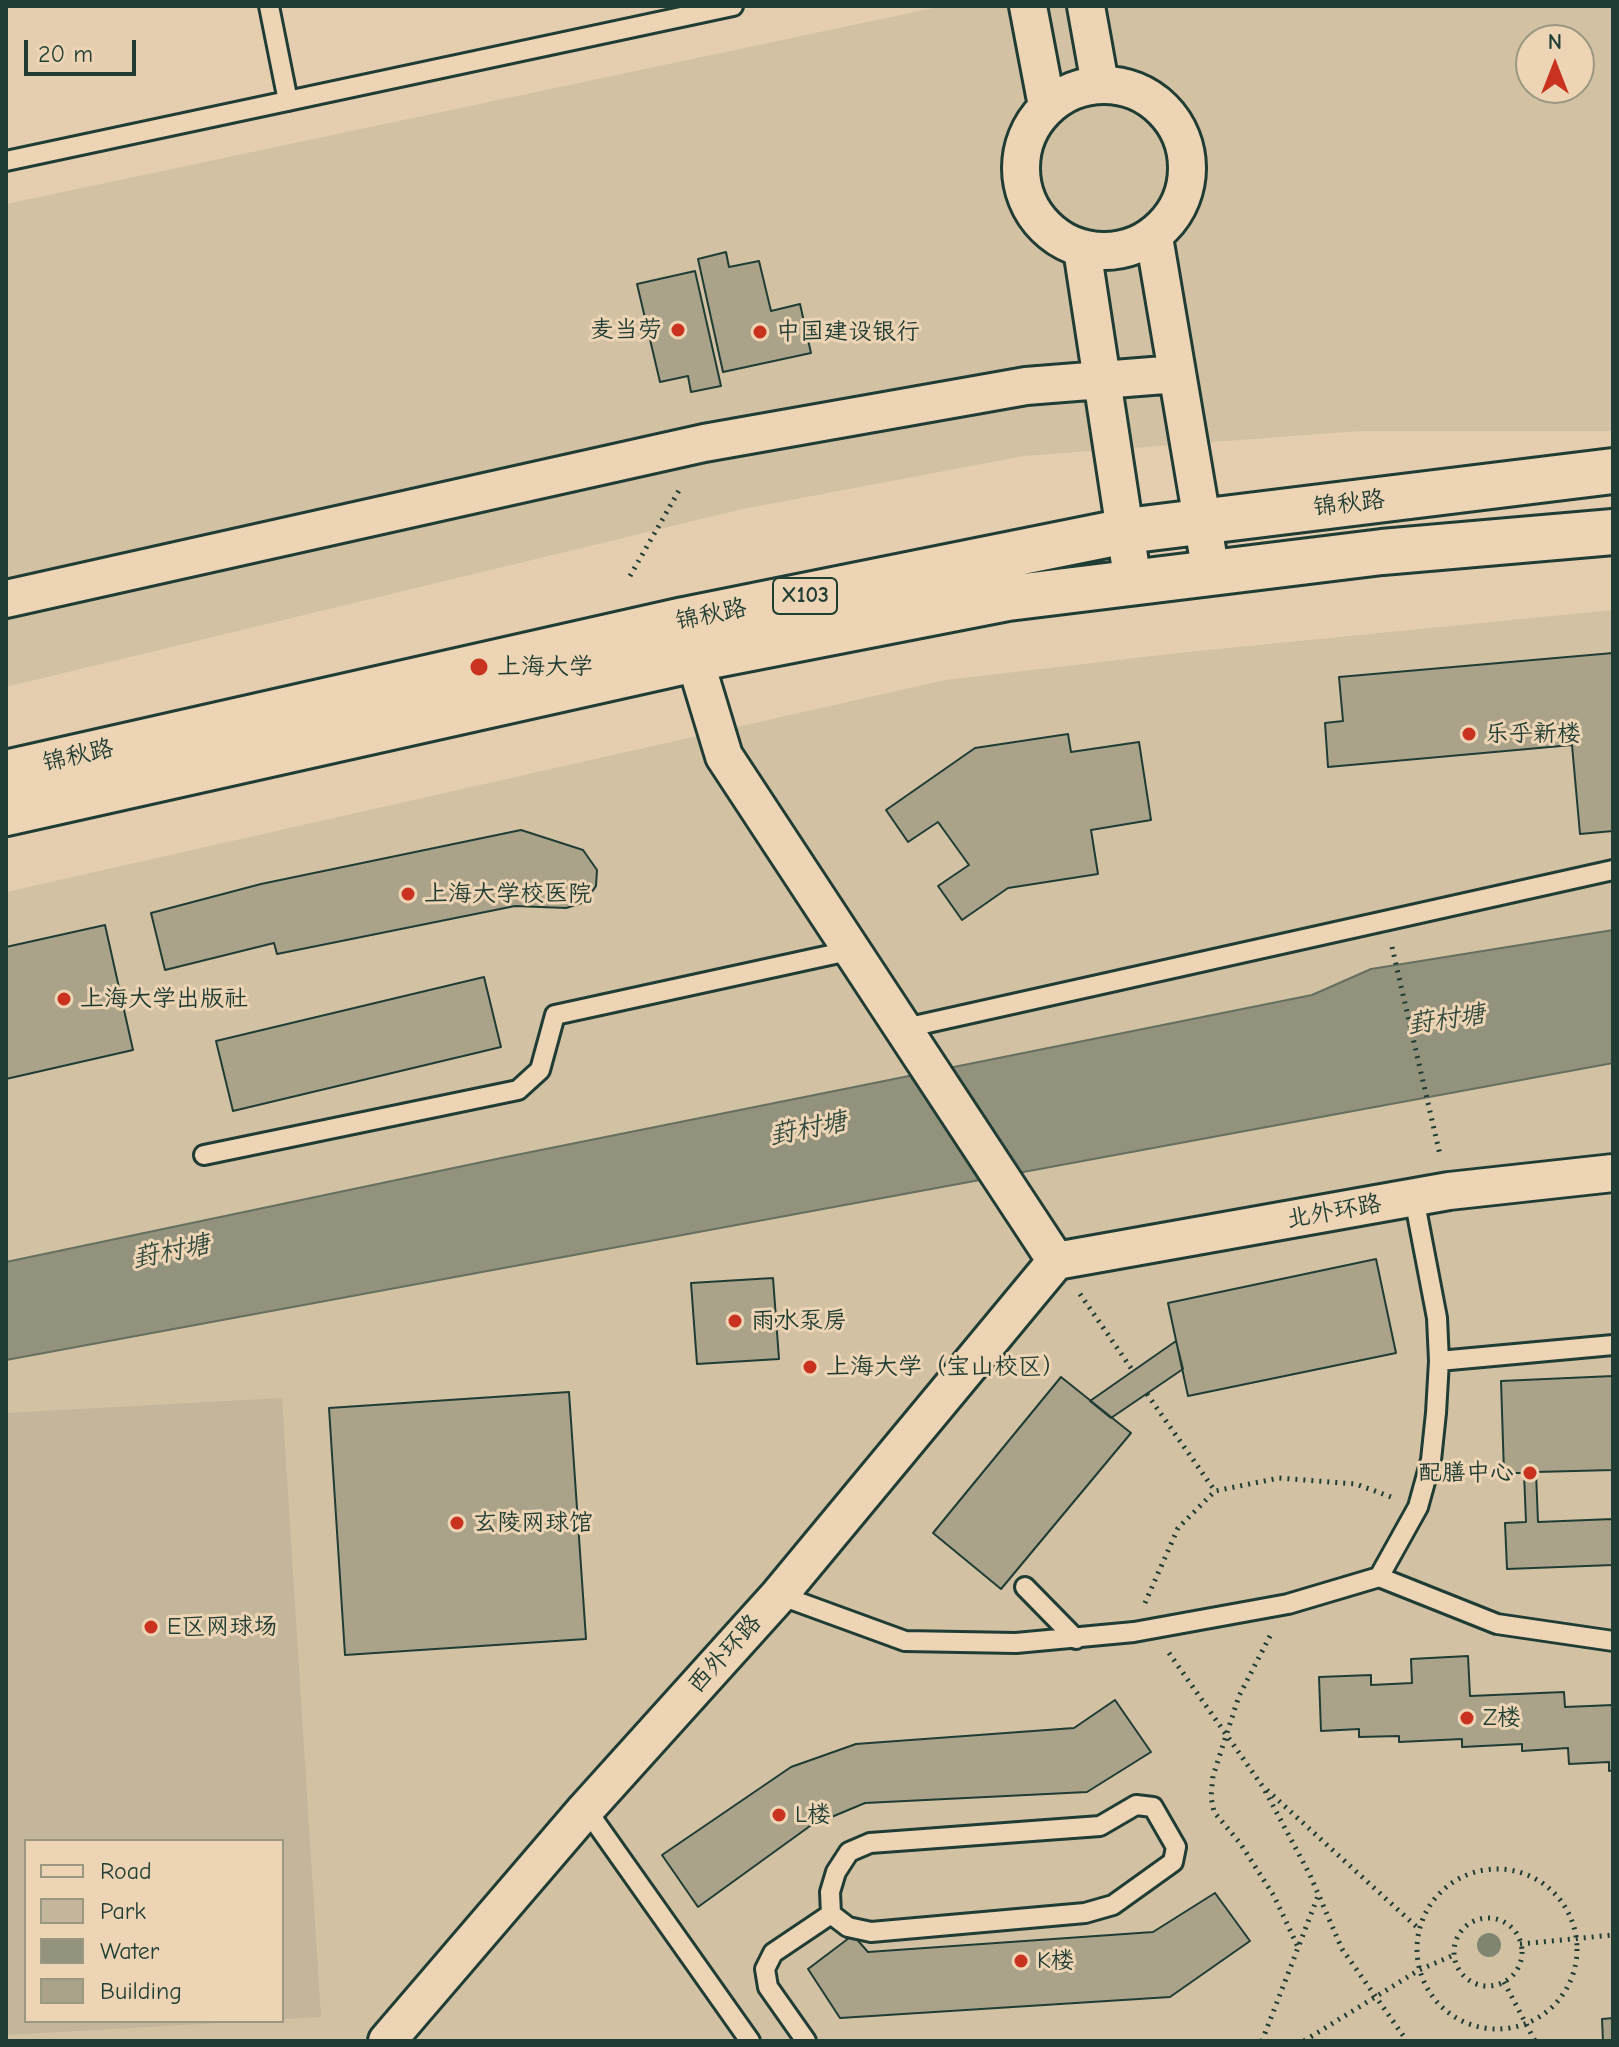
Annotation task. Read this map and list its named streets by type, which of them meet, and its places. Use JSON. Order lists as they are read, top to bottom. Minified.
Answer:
{"streets":{"main road":["锦秋路","X103"],"street":["北外环路","西外环路"]},"crossings":[["北外环路","西外环路"]],"water":["葑村塘"],"places":["麦当劳","中国建设银行","上海大学","乐乎新楼","上海大学校医院","上海大学出版社","雨水泵房","上海大学（宝山校区）","配膳中心","玄陵网球馆","E区网球场","Z楼","L楼","K楼"],"legend":["Road","Park","Water","Building"],"scale_bar":"20 m","north":"top"}
